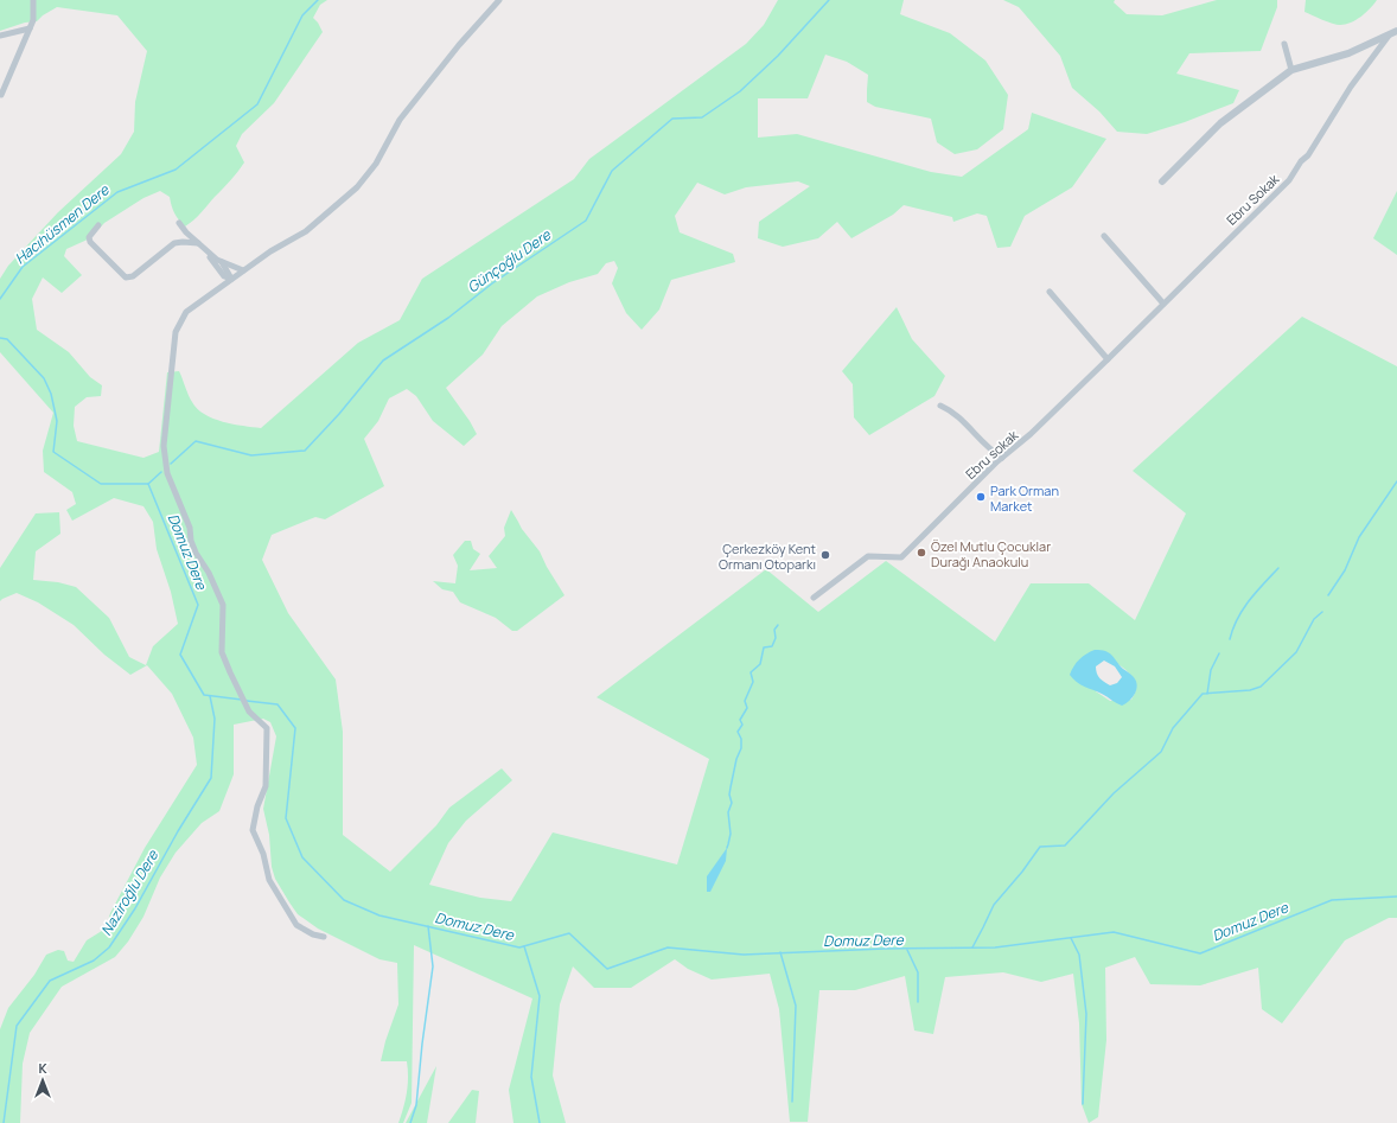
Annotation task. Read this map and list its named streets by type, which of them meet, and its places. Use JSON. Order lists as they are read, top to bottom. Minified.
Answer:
{"streets":{"street":["Ebru Sokak","Ebru sokak"]},"crossings":[["Ebru Sokak","Ebru sokak"]],"water":["Hacıhüsmen Dere","Günçoğlu Dere","Domuz Dere","Naziroğlu Dere"],"places":["Park Orman Market","Özel Mutlu Çocuklar Durağı Anaokulu","Çerkezköy Kent Ormanı Otoparkı"],"north":"top"}
